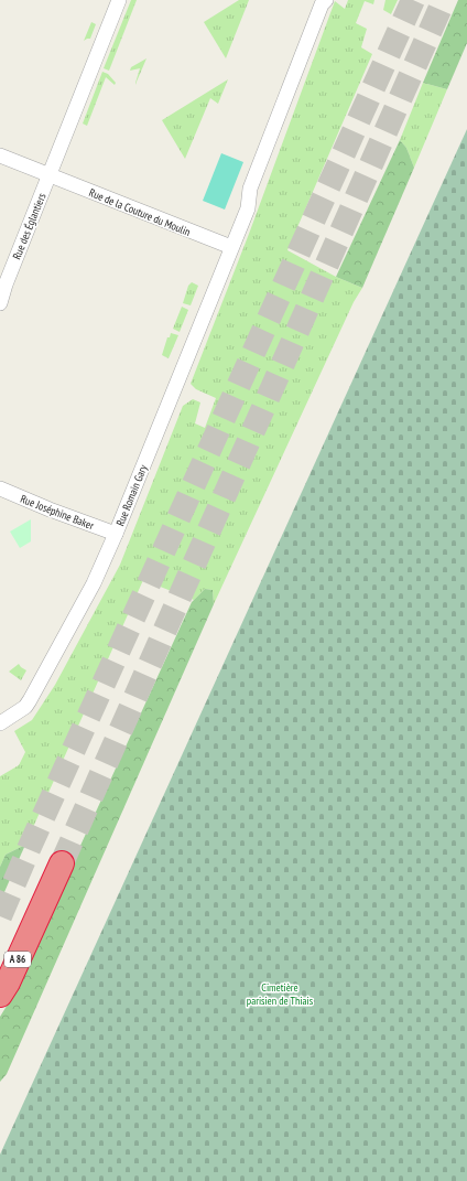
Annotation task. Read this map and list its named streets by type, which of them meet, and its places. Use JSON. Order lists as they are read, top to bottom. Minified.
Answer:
{"streets":{"highway":["A 86"],"street":["Rue de la Couture du Moulin","Rue des Églantiers","Rue Romain Gary","Rue Joséphine Baker"]},"crossings":[["Rue de la Couture du Moulin","Rue des Églantiers"],["Rue de la Couture du Moulin","Rue Romain Gary"],["Rue Romain Gary","Rue Joséphine Baker"]],"parks":["Cimetière parisien de Thiais"]}
